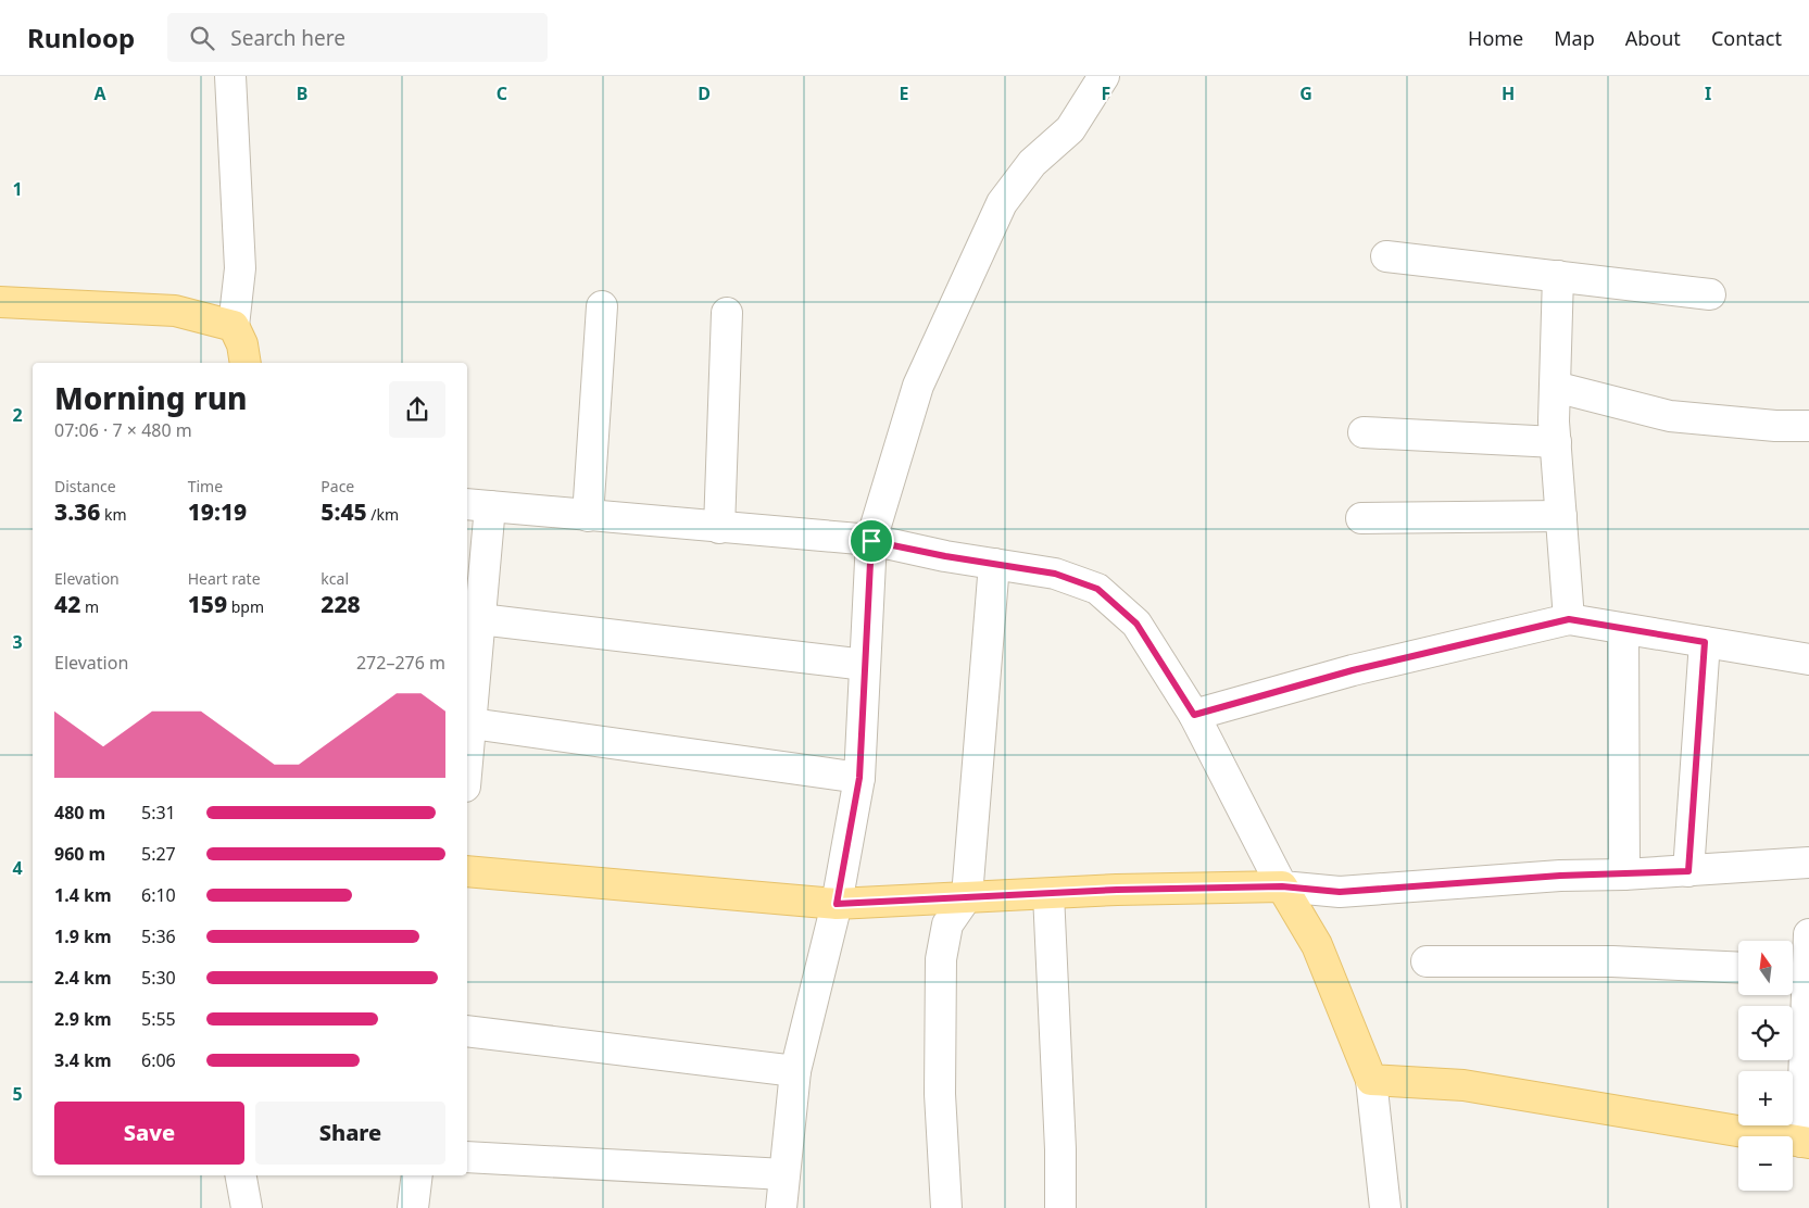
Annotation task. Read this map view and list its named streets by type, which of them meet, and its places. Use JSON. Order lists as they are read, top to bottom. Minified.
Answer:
{"north":"top","page":{"header":"Runloop","search":"Search here","nav":["Home","Map","About","Contact"],"heading":["Morning run","07:06 · 7 × 480 m"],"stats":[["Distance","3.36 km"],["Time","19:19"],["Pace","5:45 /km"],["Elevation","42 m"],["Heart rate","159 bpm"],["kcal","228"]],"chart":["Elevation","272–276 m"],"list":[{"name":"480 m","note":"5:31"},{"name":"960 m","note":"5:27"},{"name":"1.4 km","note":"6:10"},{"name":"1.9 km","note":"5:36"},{"name":"2.4 km","note":"5:30"},{"name":"2.9 km","note":"5:55"},{"name":"3.4 km","note":"6:06"}],"map_buttons":["+","−"],"buttons":["Save","Share"]},"grid":{"columns":["A","B","C","D","E","F","G","H","I"],"rows":["1","2","3","4","5"]}}
